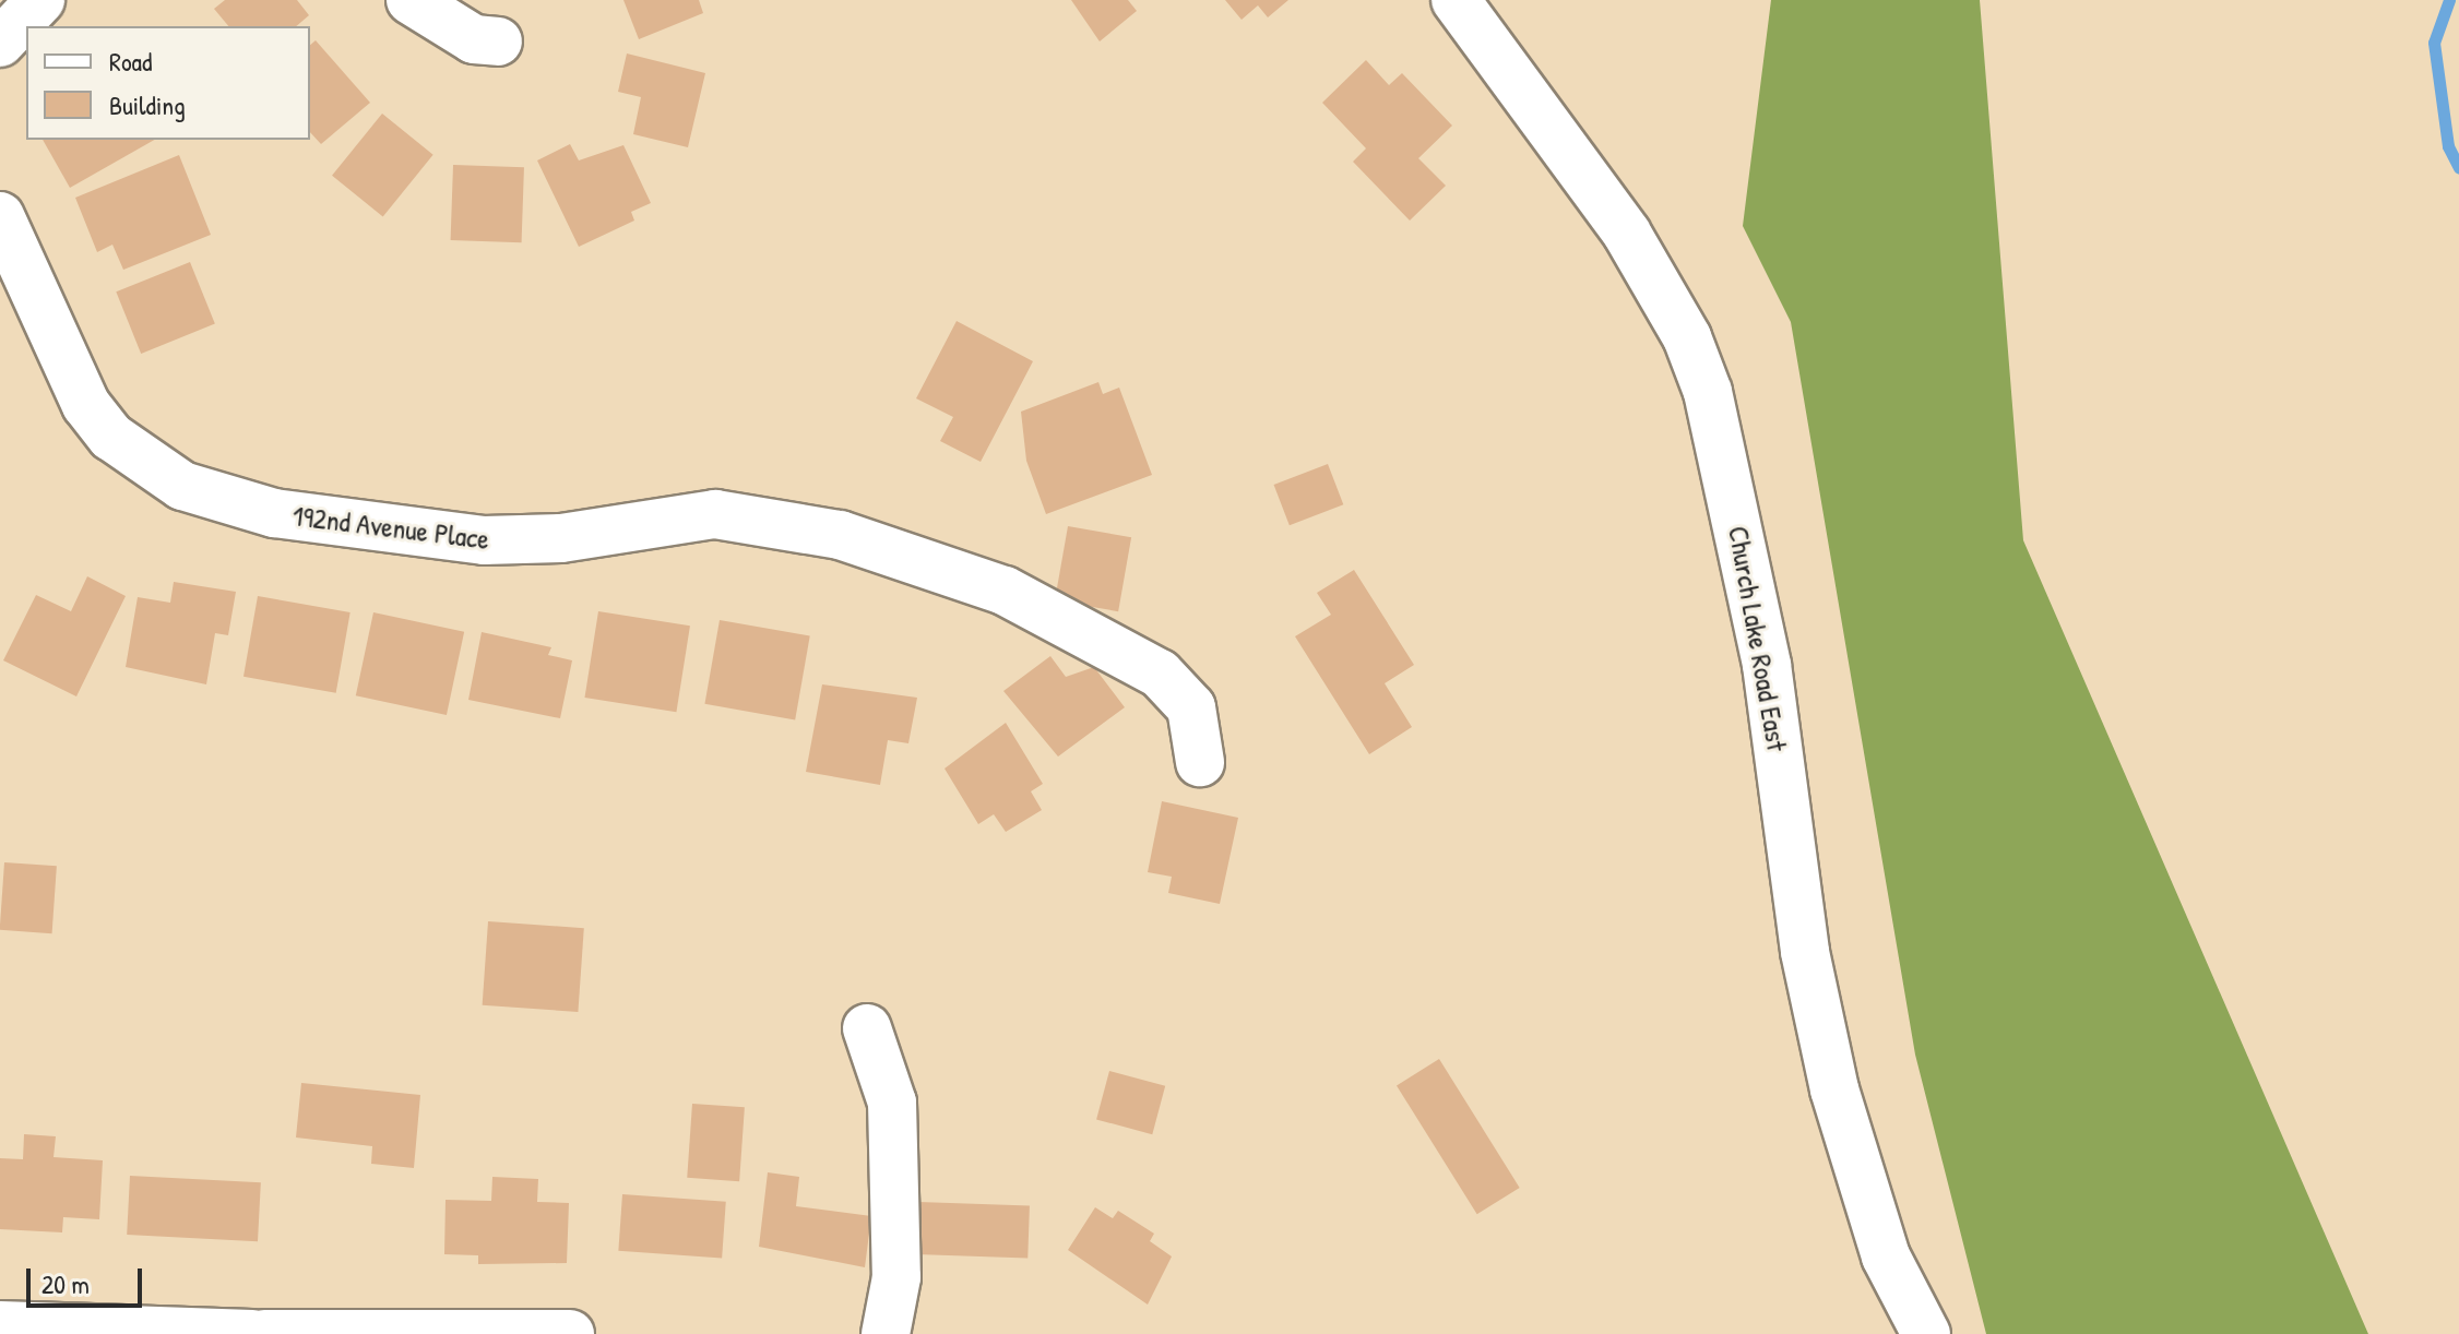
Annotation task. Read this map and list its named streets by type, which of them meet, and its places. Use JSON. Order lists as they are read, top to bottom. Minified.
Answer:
{"streets":{"street":["192nd Avenue Place","Church Lake Road East"]},"legend":["Road","Building"],"scale_bar":"20 m"}
